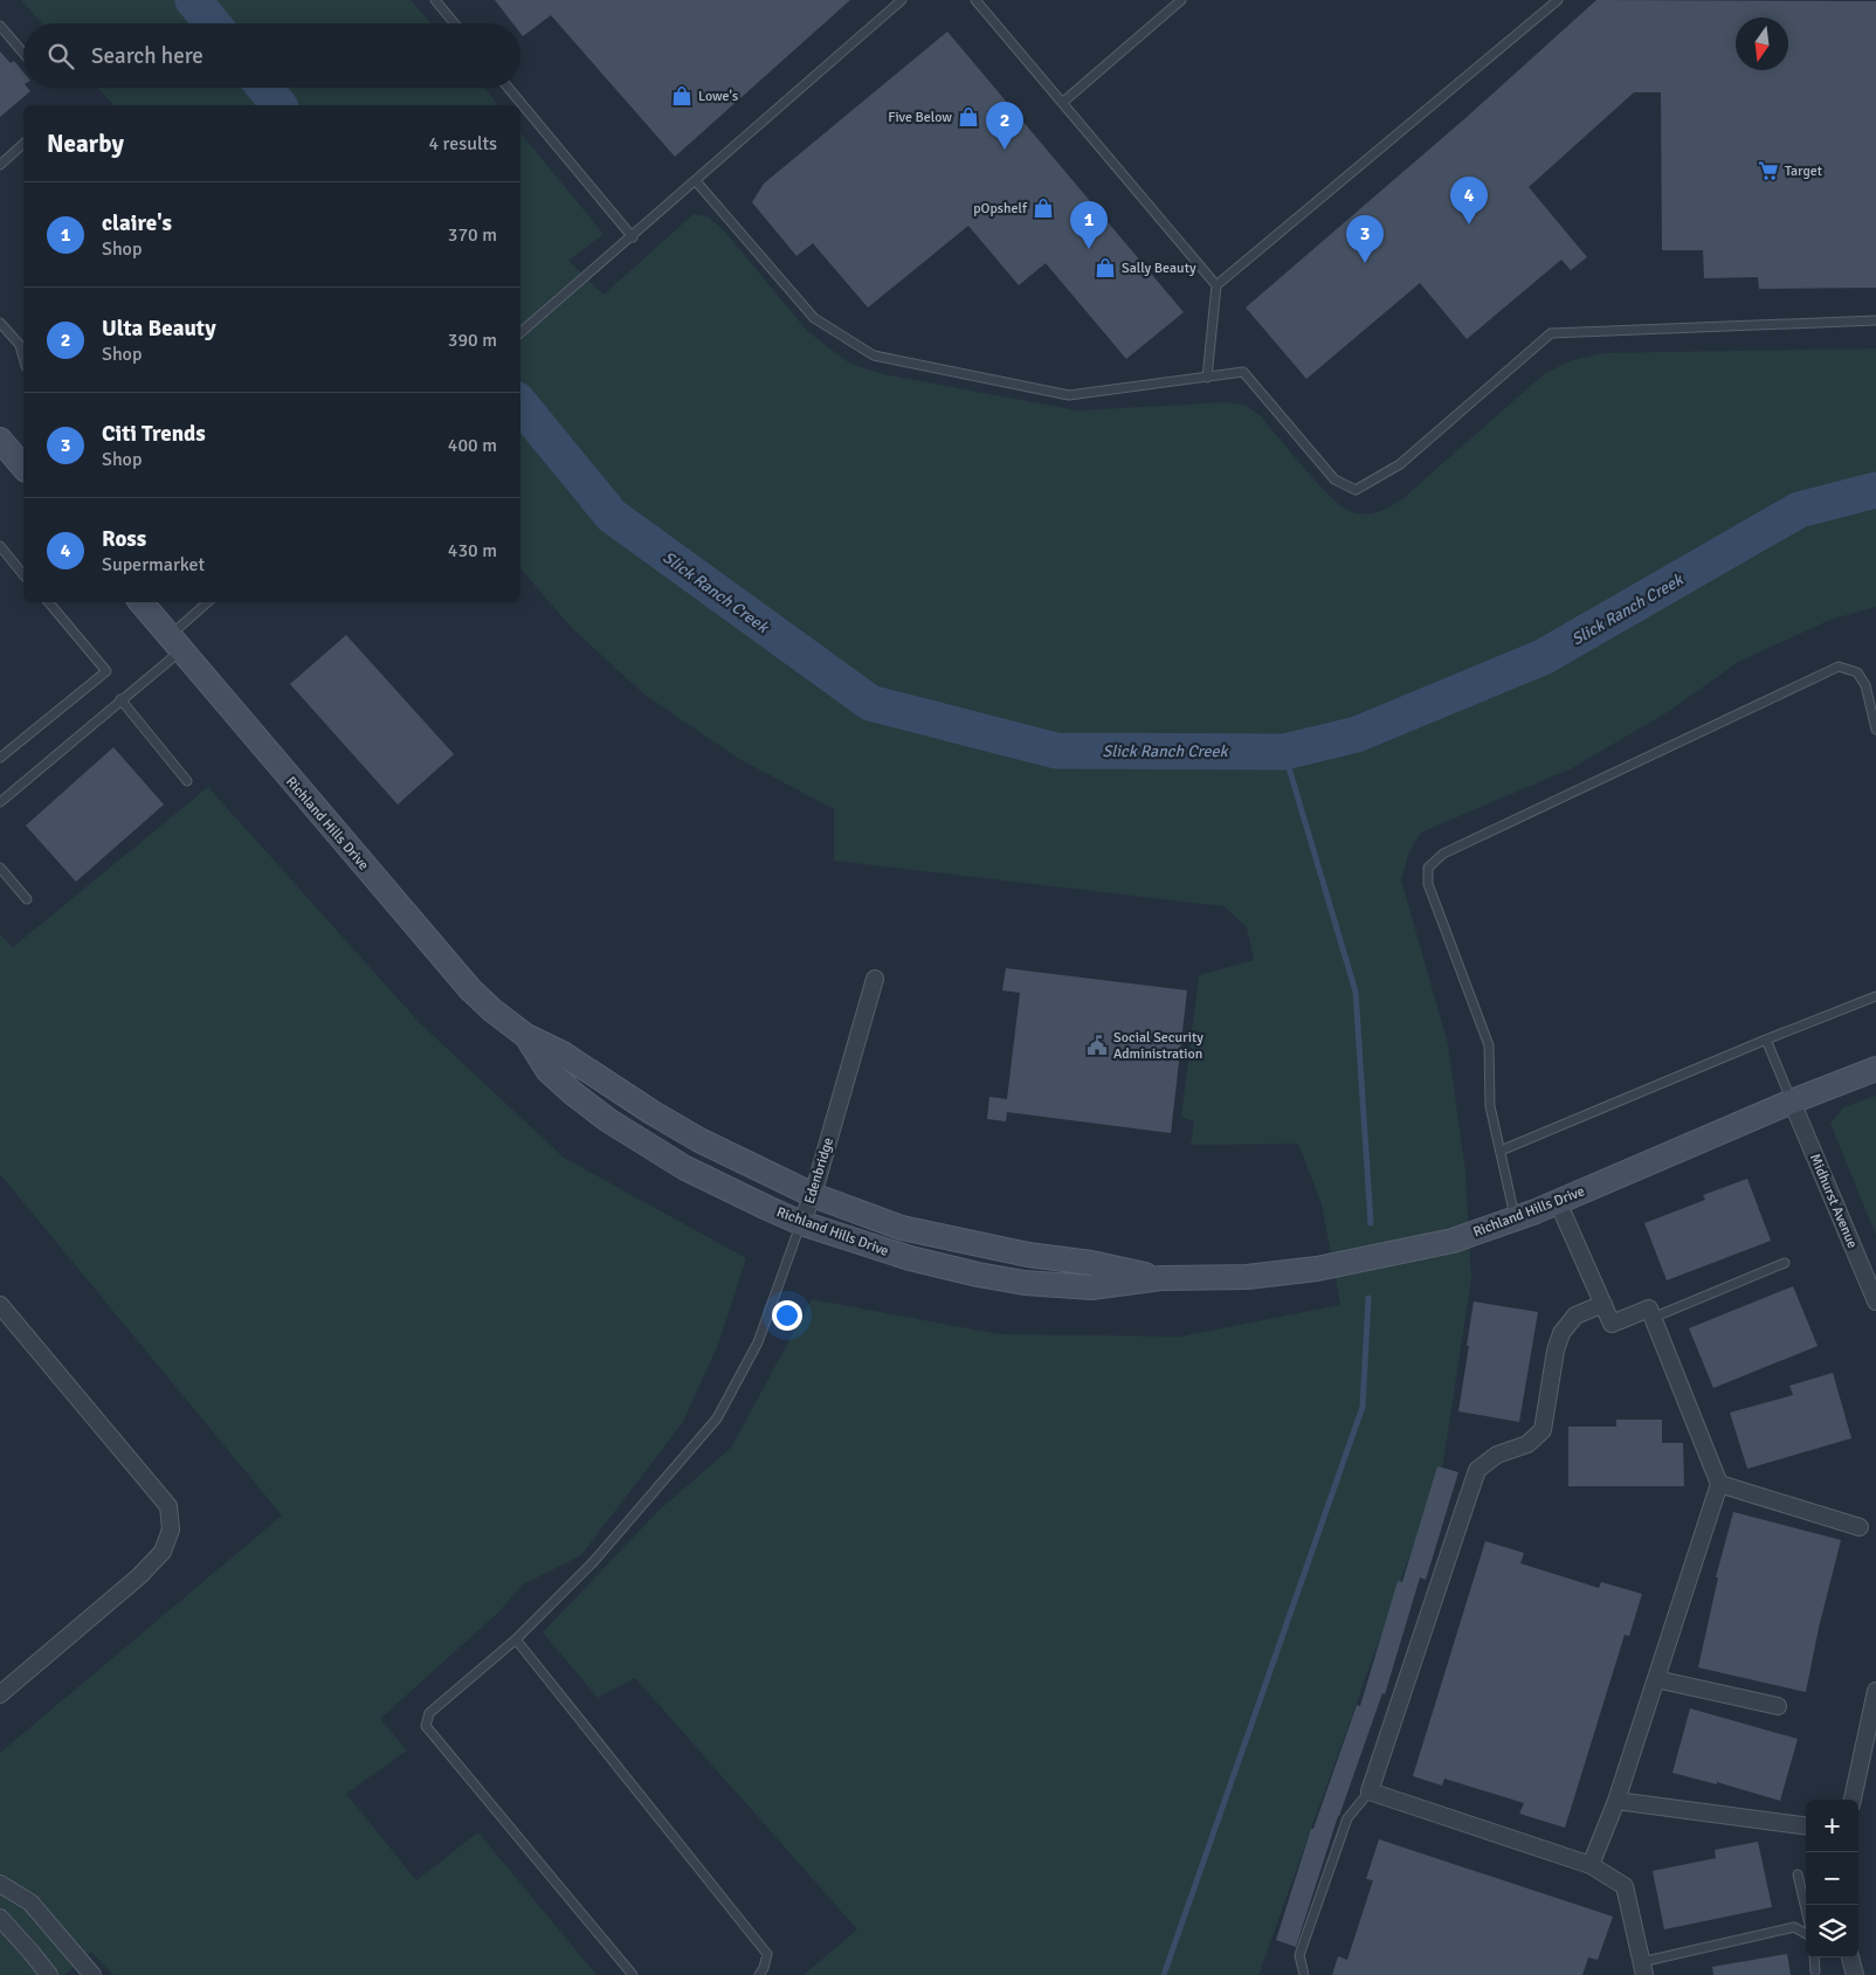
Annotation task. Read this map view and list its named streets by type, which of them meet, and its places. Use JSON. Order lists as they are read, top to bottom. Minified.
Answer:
{"streets":{"street":["Richland Hills Drive","Edenbridge","Midhurst Avenue"]},"crossings":[["Richland Hills Drive","Edenbridge"],["Richland Hills Drive","Midhurst Avenue"]],"water":["Slick Ranch Creek"],"places":{"shop":["Lowe's","Five Below","pOpshelf","Sally Beauty"],"supermarket":["Target"],"public building":["Social Security Administration"]},"north":"bottom","page":{"search":"Search here","pins":["2","4","1","3"],"heading":["Nearby","4 results"],"list":[{"mark":"1","name":"claire's","note":"Shop","value":"370 m"},{"mark":"2","name":"Ulta Beauty","note":"Shop","value":"390 m"},{"mark":"3","name":"Citi Trends","note":"Shop","value":"400 m"},{"mark":"4","name":"Ross","note":"Supermarket","value":"430 m"}],"map_buttons":["+","−"]}}
